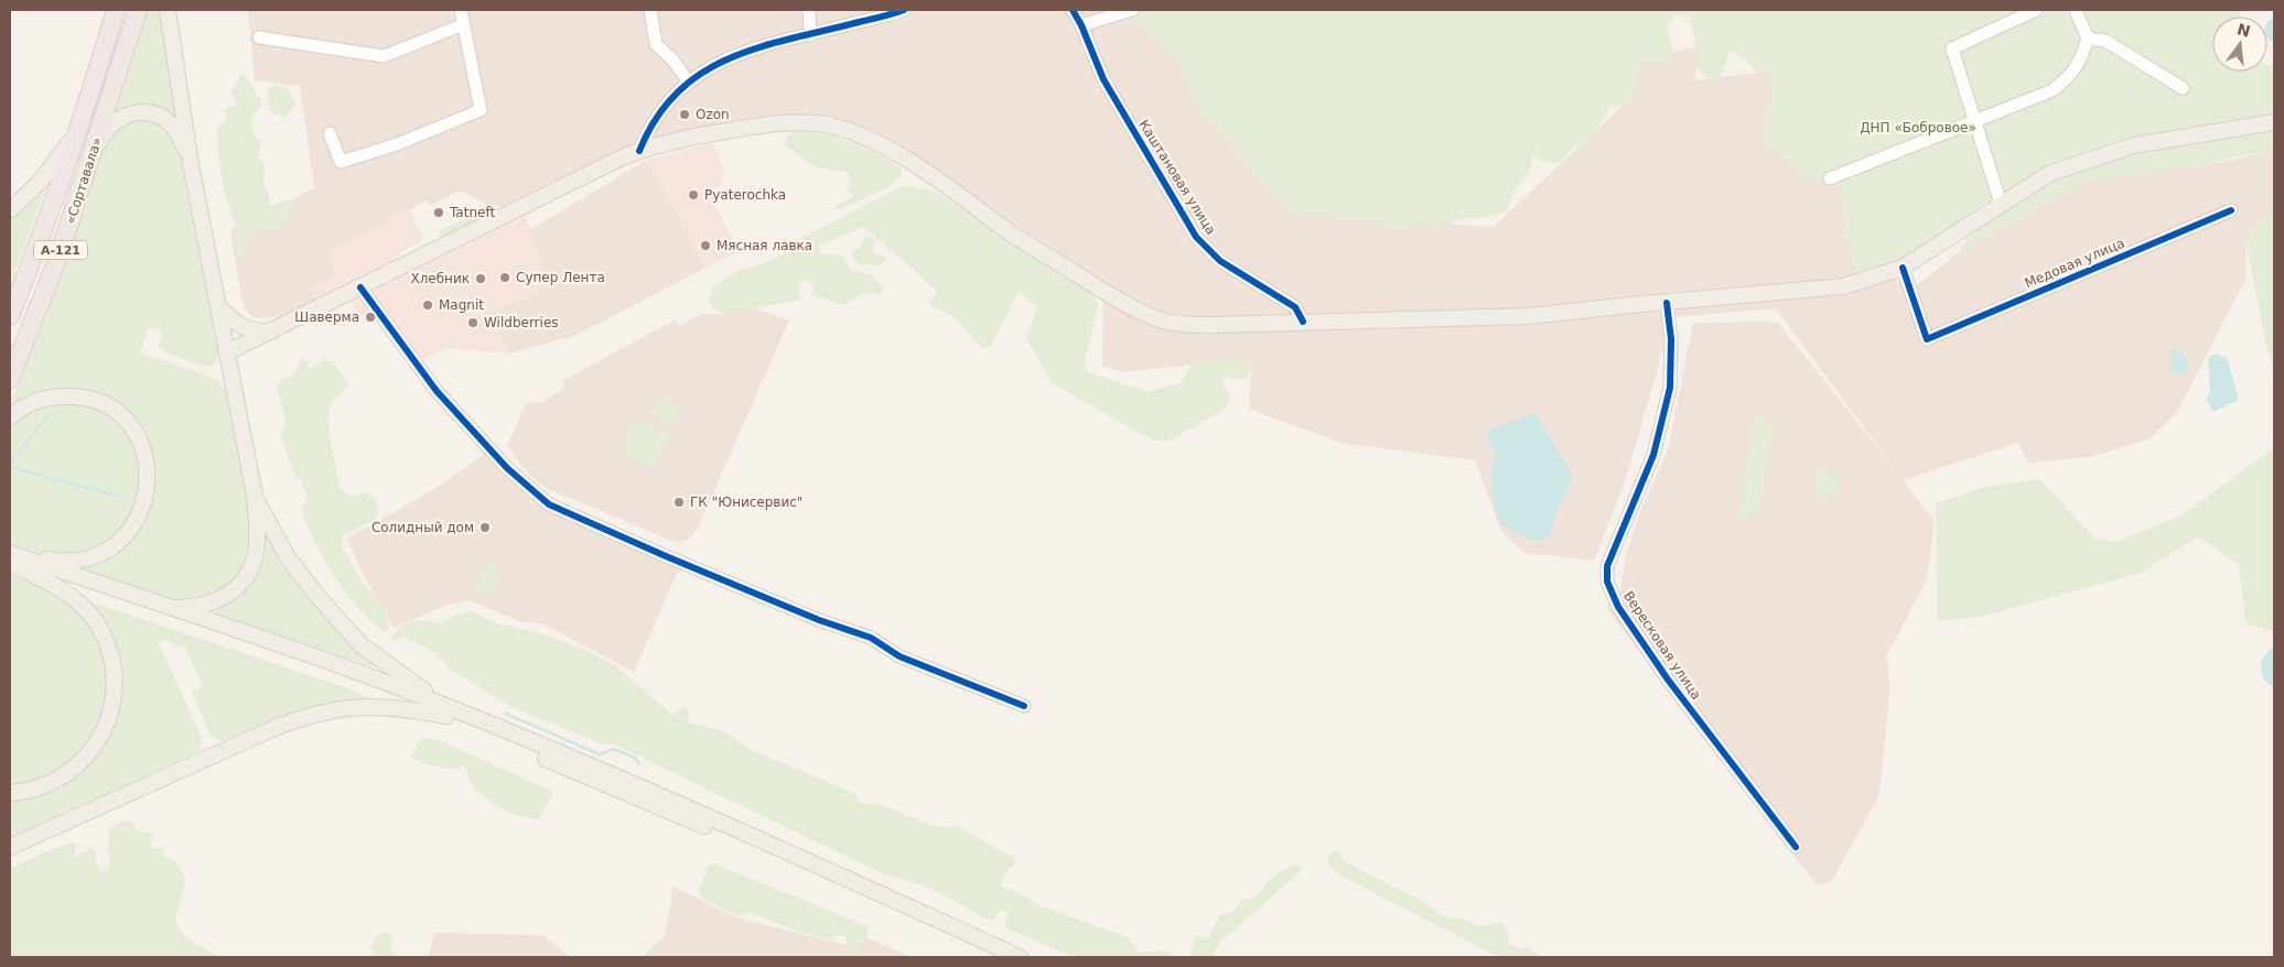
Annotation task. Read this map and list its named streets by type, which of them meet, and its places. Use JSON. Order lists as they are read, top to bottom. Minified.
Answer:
{"streets":{"highway":["«Сортавала»","А-121"],"street":["Каштановая улица","Медовая улица","Вересковая улица"]},"parks":["ДНП «Бобровое»"],"places":["Ozon","Pyaterochka","Tatneft","Мясная лавка","Супер Лента","Хлебник","Magnit","Шаверма","Wildberries","ГК \"Юнисервис\"","Солидный дом"],"north":"top"}
